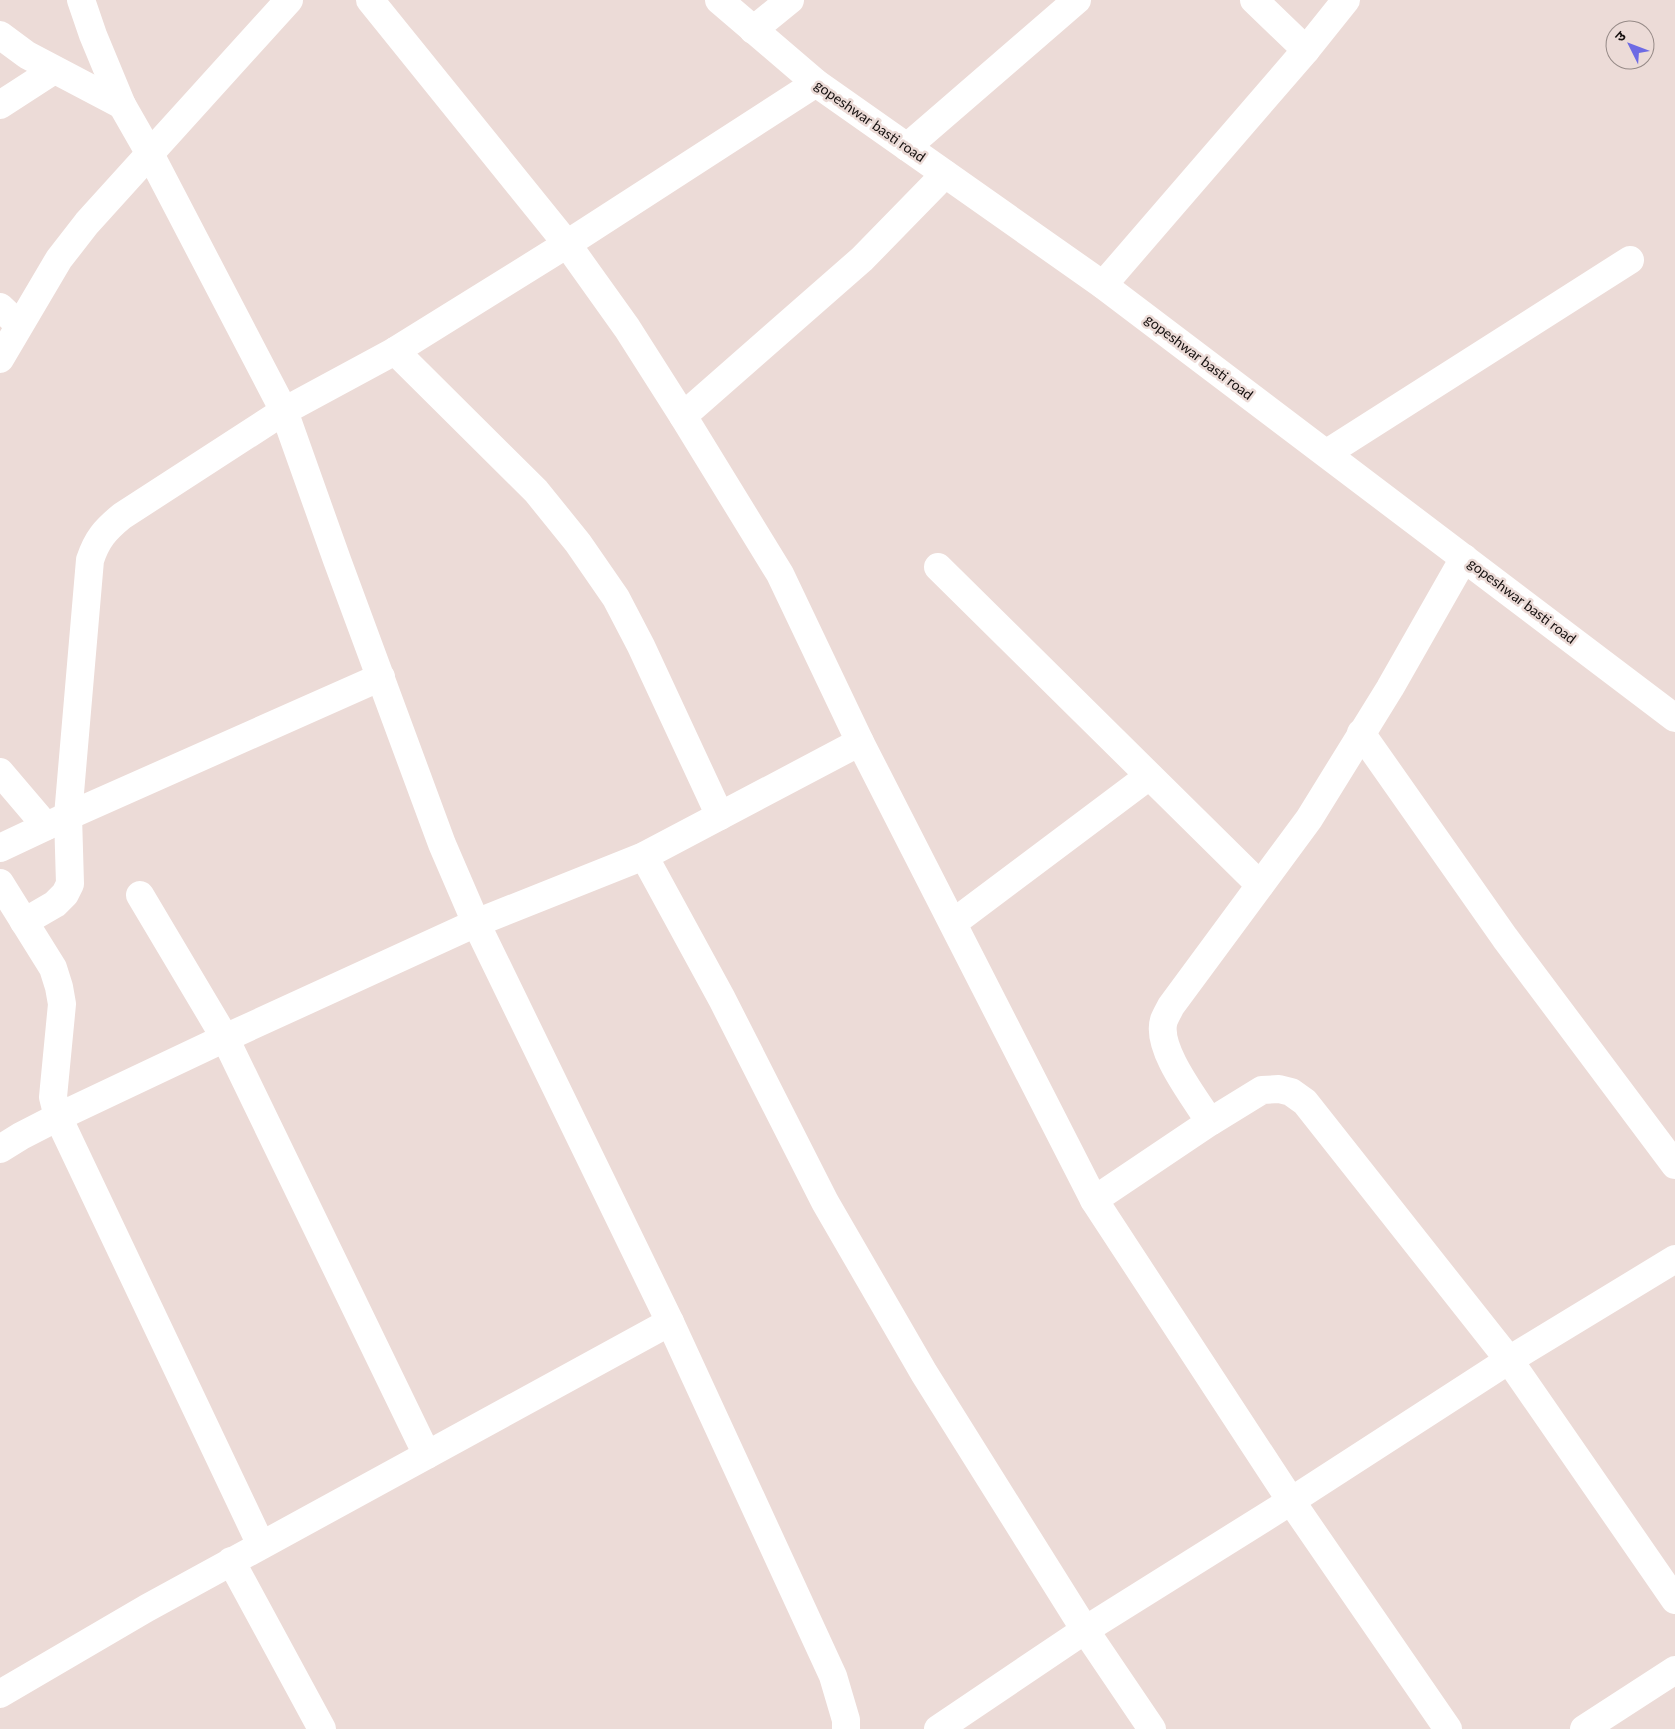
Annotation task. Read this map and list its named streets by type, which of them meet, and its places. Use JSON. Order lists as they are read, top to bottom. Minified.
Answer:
{"streets":{"street":["gopeshwar basti road"]},"north":"top left"}
